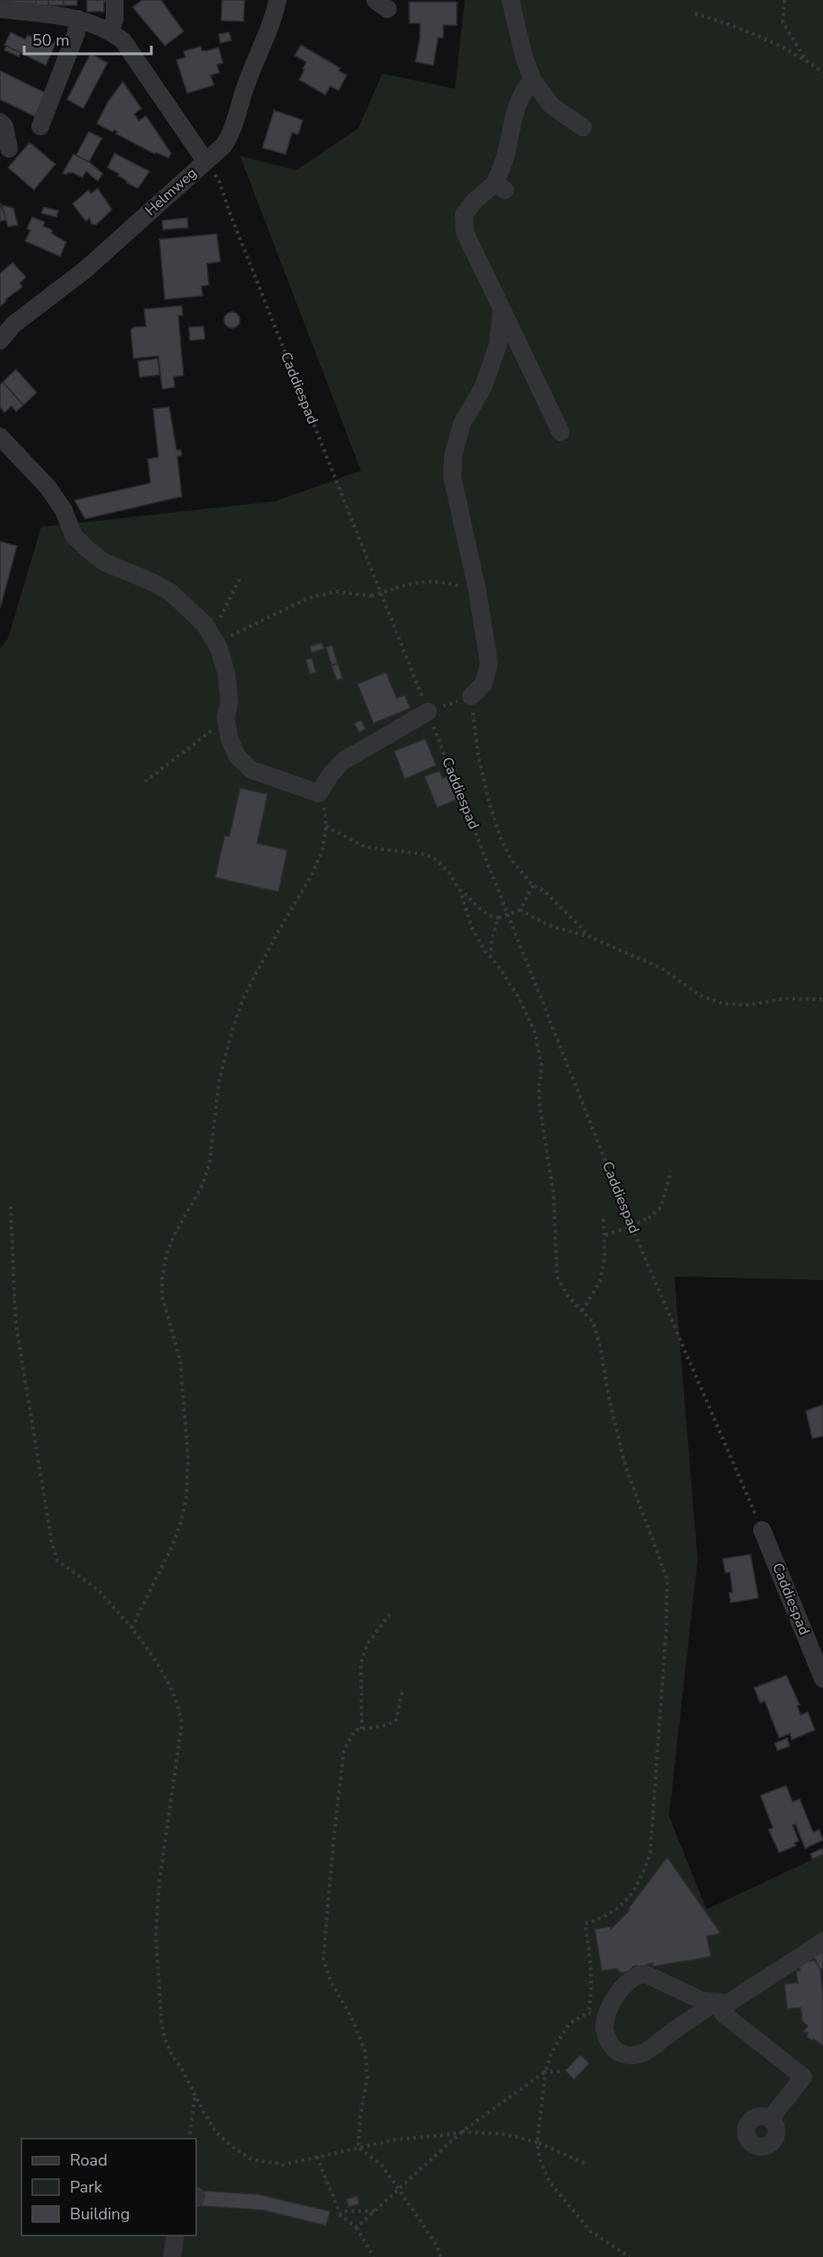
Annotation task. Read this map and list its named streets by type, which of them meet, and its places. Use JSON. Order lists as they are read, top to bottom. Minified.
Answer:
{"streets":{"street":["Helmweg","Caddiespad"]},"crossings":[["Helmweg","Caddiespad"]],"legend":["Road","Park","Building"],"scale_bar":"50 m"}
